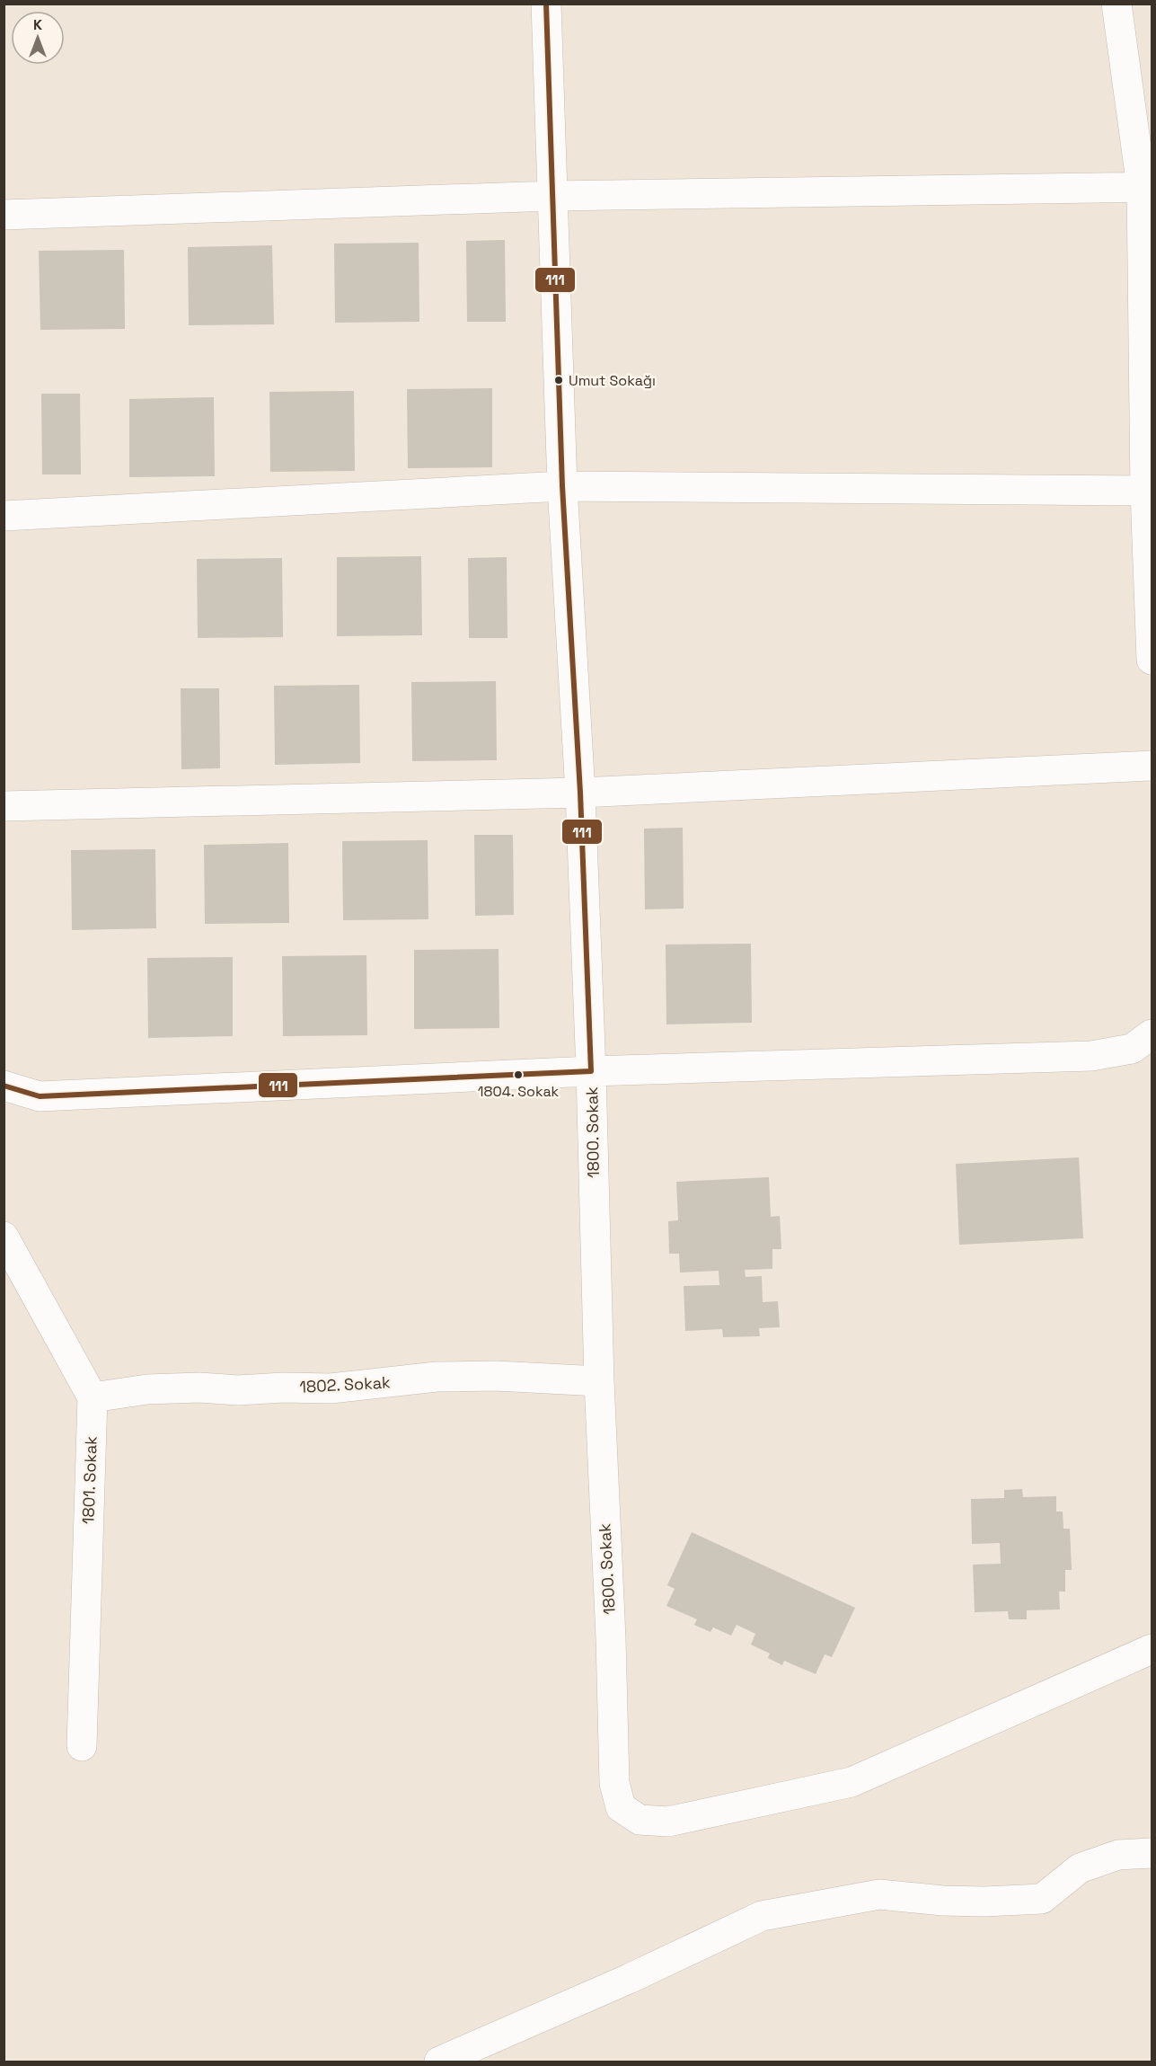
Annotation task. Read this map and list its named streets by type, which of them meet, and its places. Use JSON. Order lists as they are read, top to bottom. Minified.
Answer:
{"streets":{"street":["1800. Sokak","1802. Sokak","1801. Sokak"]},"crossings":[["1800. Sokak","1802. Sokak"],["1802. Sokak","1801. Sokak"]],"places":["Umut Sokağı","1804. Sokak"],"lines":["transit line 111"],"north":"top"}
